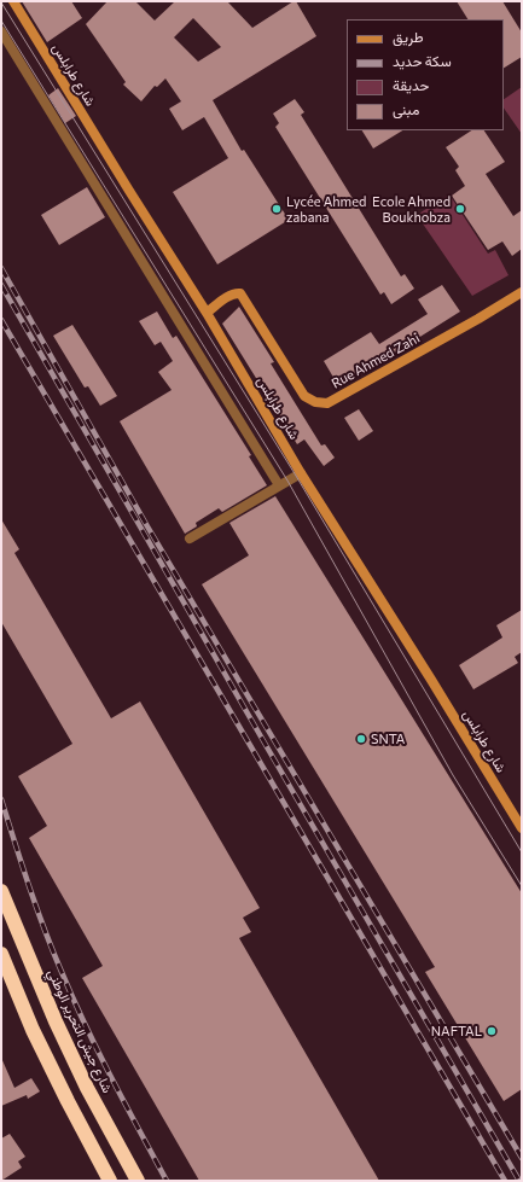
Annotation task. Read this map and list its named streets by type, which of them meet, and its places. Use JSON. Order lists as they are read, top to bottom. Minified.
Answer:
{"streets":{"highway":["شارع جيش التحرير الوطني"],"main road":["شارع طرابلس","Rue Ahmed Zahi"]},"crossings":[["شارع طرابلس","Rue Ahmed Zahi"]],"places":["Lycée Ahmed zabana","Ecole Ahmed Boukhobza","SNTA","NAFTAL"],"legend":["طريق","سكة حديد","حديقة","مبنى"]}
